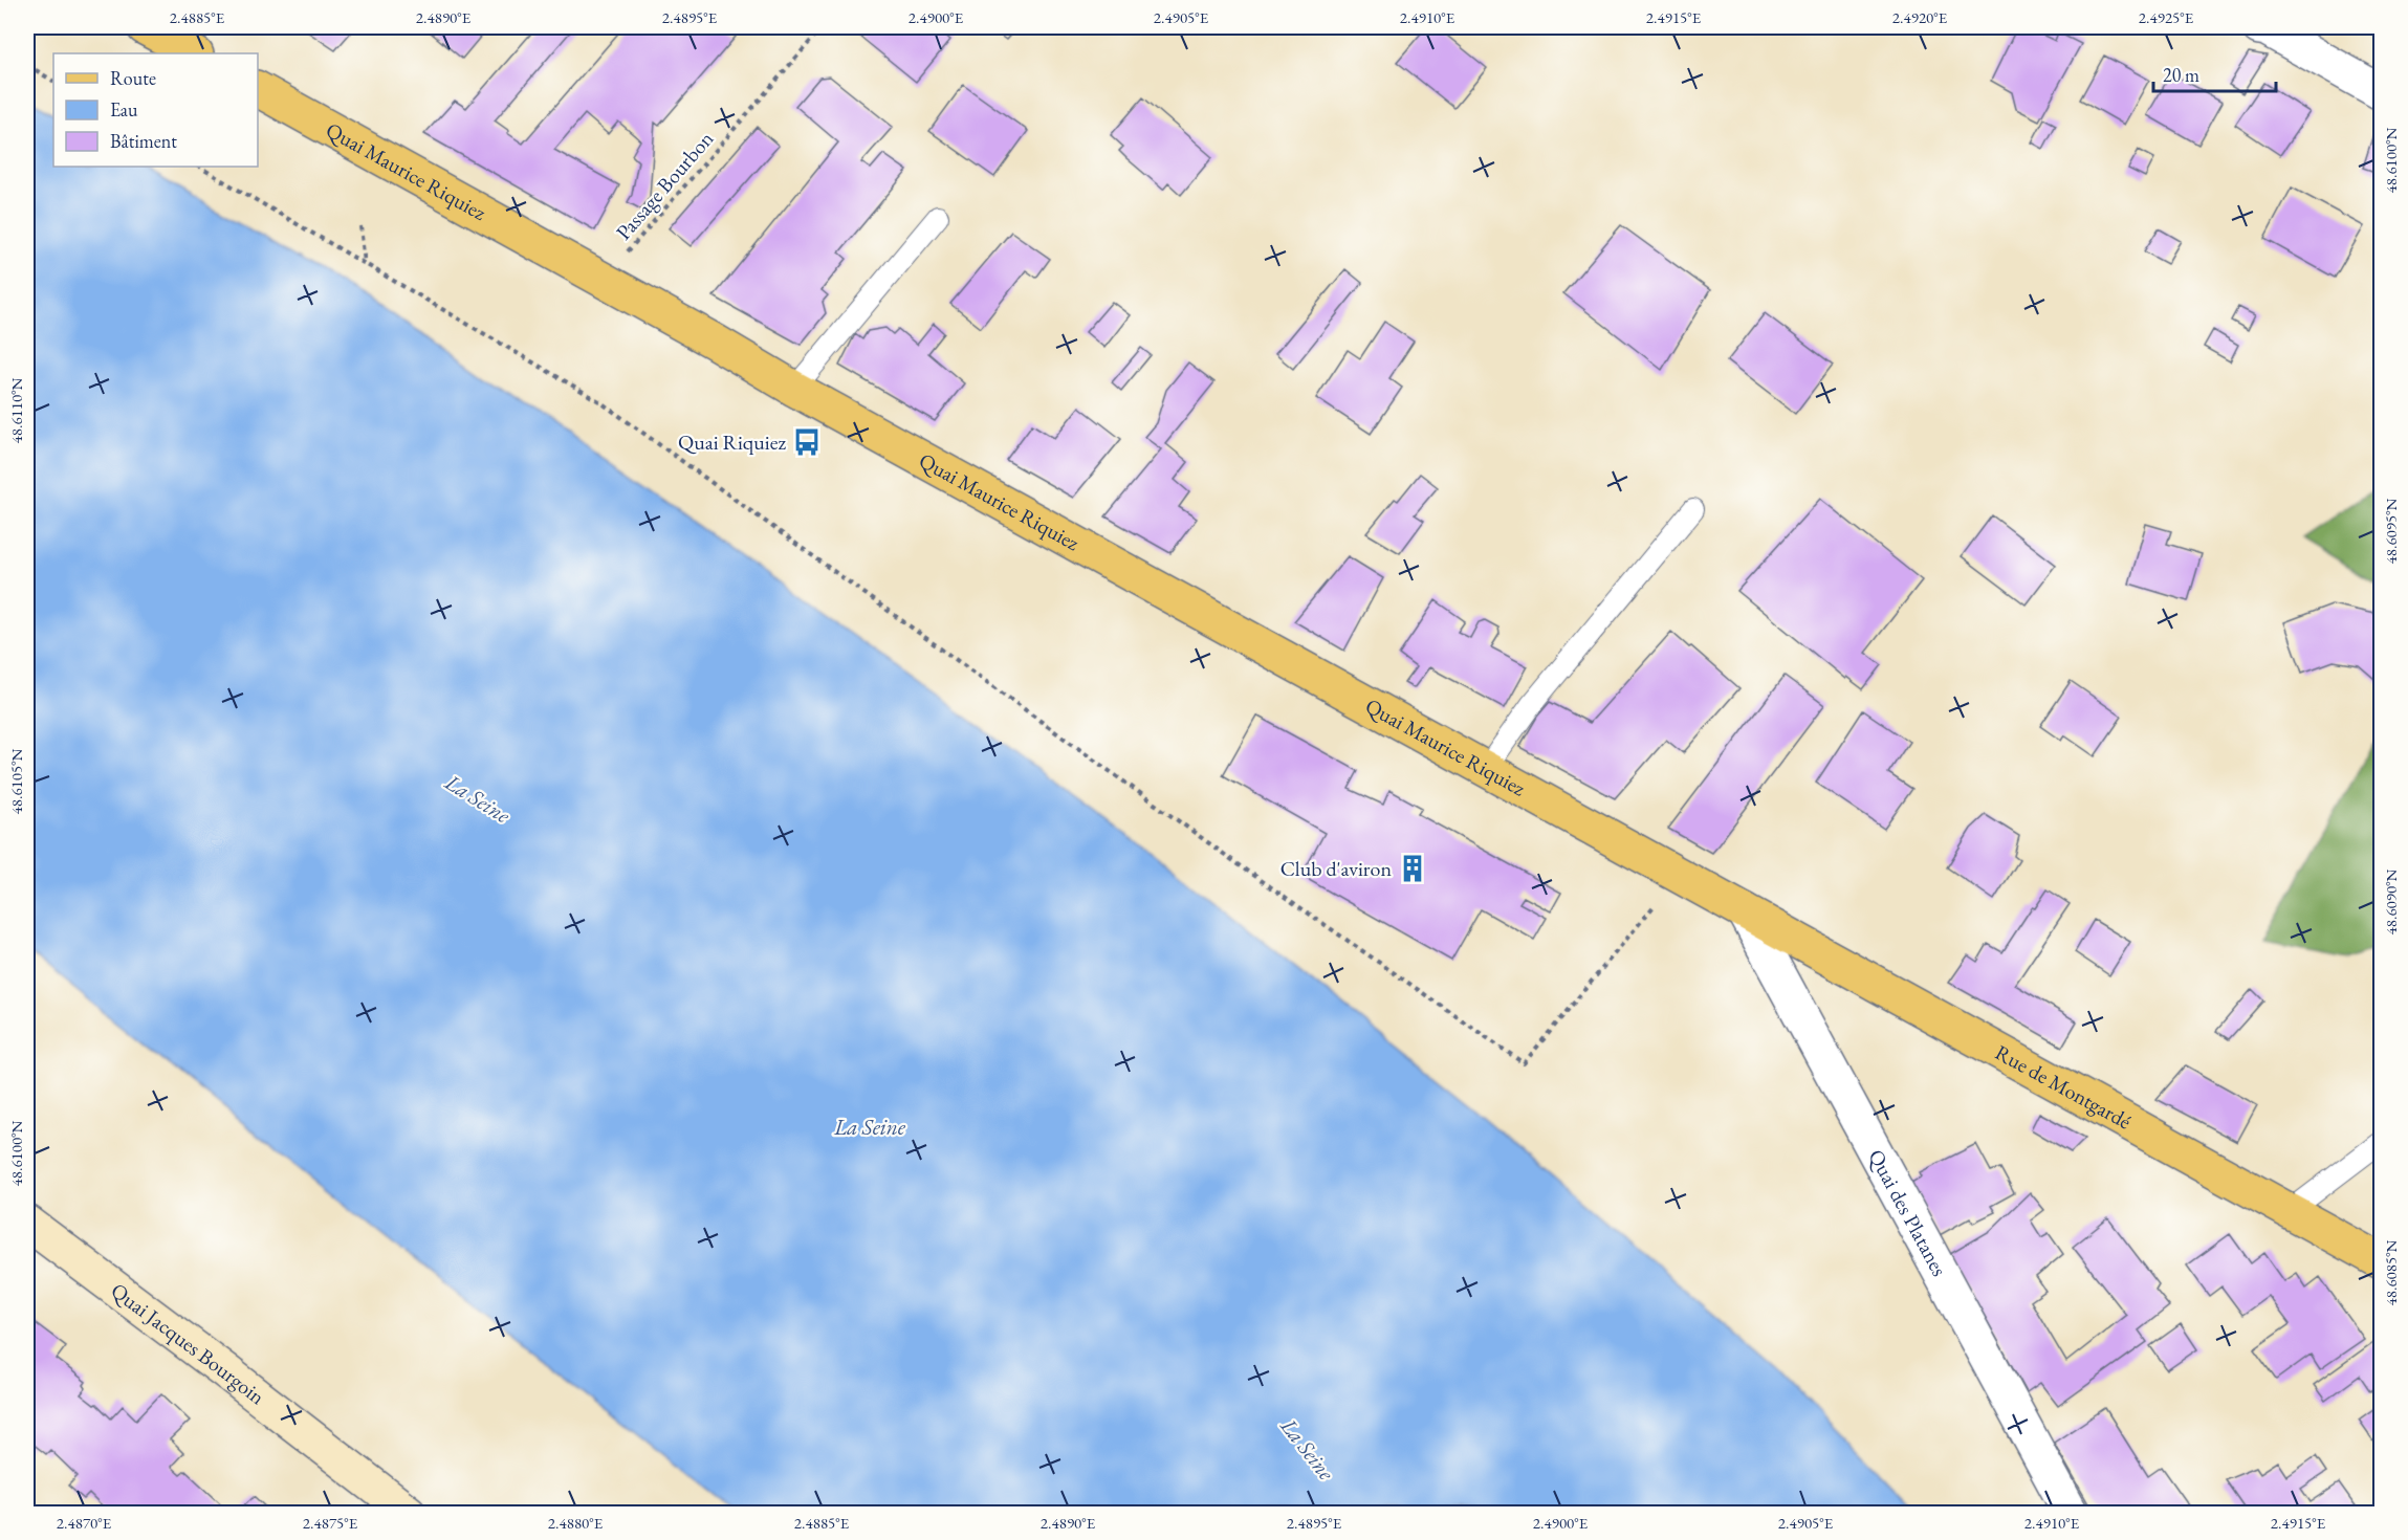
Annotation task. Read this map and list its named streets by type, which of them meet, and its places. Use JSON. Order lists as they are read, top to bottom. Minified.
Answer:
{"streets":{"main road":["Quai Maurice Riquiez","Rue de Montgardé","Quai Jacques Bourgoin"],"street":["Quai des Platanes"],"path":["Passage Bourbon"]},"crossings":[["Quai Maurice Riquiez","Passage Bourbon"],["Quai Maurice Riquiez","Rue de Montgardé"],["Quai Maurice Riquiez","Quai des Platanes"],["Rue de Montgardé","Quai des Platanes"]],"water":["La Seine"],"places":{"bus stop":["Quai Riquiez"],"building":["Club d'aviron"]},"legend":["Route","Eau","Bâtiment"],"scale_bar":"20 m","coordinates":["2.4885°E","2.4890°E","2.4895°E","2.4900°E","2.4905°E","2.4910°E","2.4915°E","2.4920°E","2.4925°E","48.6100°N","48.6110°N","48.6095°N","48.6105°N","48.6090°N","48.6085°N","2.4870°E","2.4875°E","2.4880°E"]}
